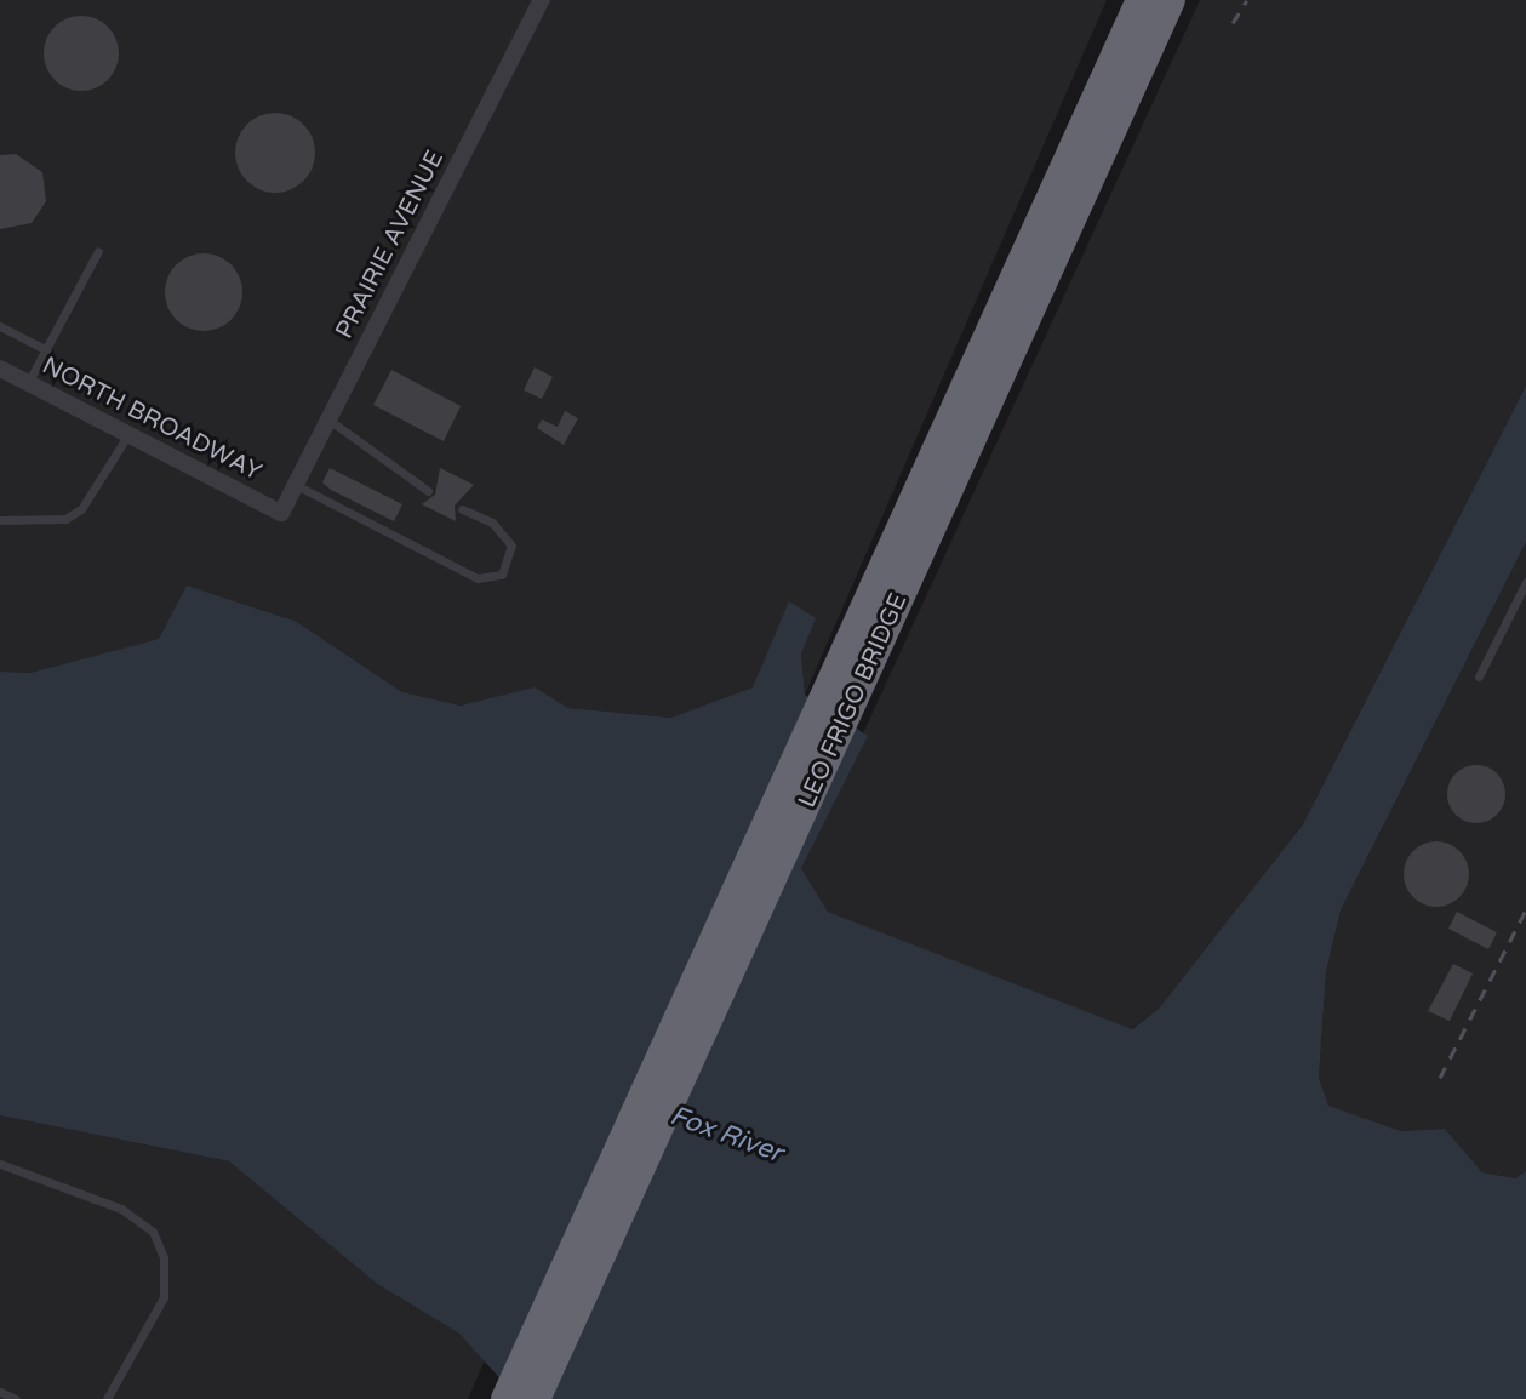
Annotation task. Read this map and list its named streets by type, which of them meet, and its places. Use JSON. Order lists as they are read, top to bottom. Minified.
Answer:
{"streets":{"highway":["LEO FRIGO BRIDGE"],"street":["PRAIRIE AVENUE","NORTH BROADWAY"]},"crossings":[["PRAIRIE AVENUE","NORTH BROADWAY"]],"water":["Fox River"]}
